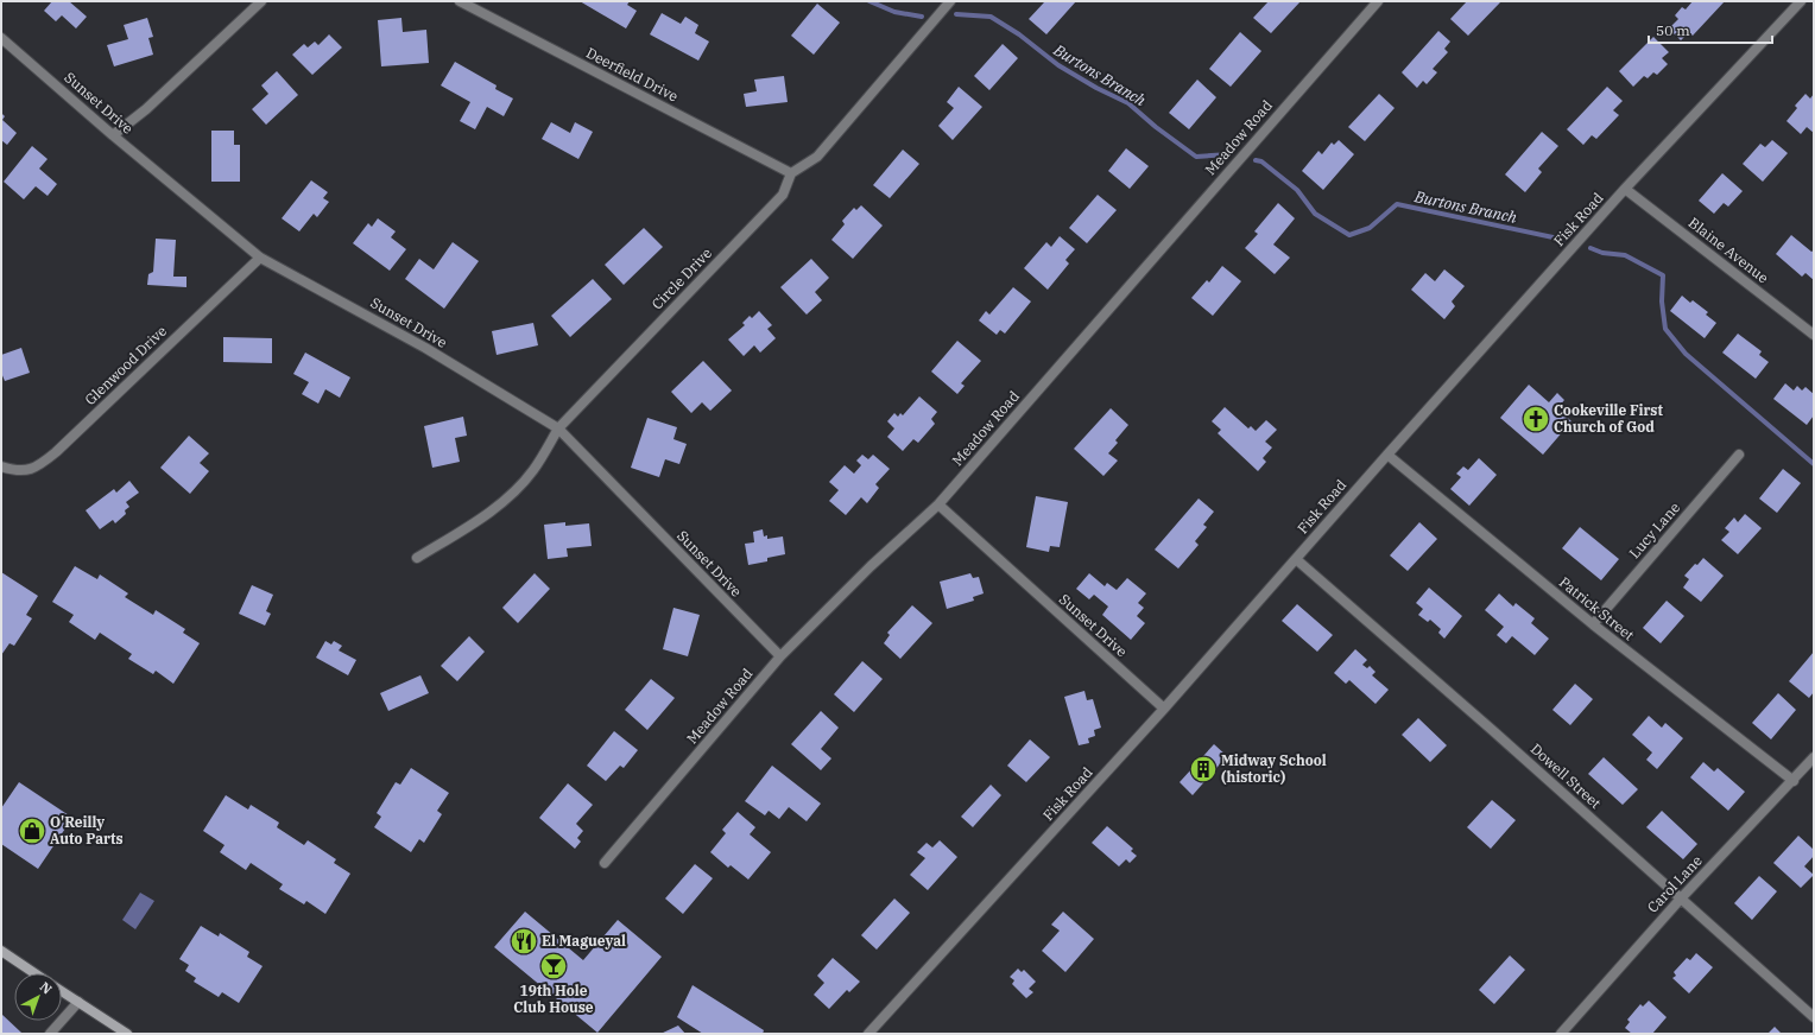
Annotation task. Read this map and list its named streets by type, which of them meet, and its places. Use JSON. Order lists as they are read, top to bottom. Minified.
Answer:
{"streets":{"street":["Deerfield Drive","Sunset Drive","Meadow Road","Fisk Road","Blaine Avenue","Circle Drive","Glenwood Drive","Lucy Lane","Patrick Street","Dowell Street","Carol Lane"]},"crossings":[["Deerfield Drive","Circle Drive"],["Sunset Drive","Meadow Road"],["Sunset Drive","Fisk Road"],["Sunset Drive","Circle Drive"],["Sunset Drive","Glenwood Drive"],["Fisk Road","Blaine Avenue"],["Fisk Road","Patrick Street"],["Fisk Road","Dowell Street"],["Lucy Lane","Patrick Street"],["Patrick Street","Carol Lane"],["Dowell Street","Carol Lane"]],"water":["Burtons Branch"],"places":{"church":["Cookeville First Church of God"],"building":["Midway School (historic)"],"shop":["O'Reilly Auto Parts"],"restaurant":["El Magueyal"],"bar":["19th Hole Club House"]},"scale_bar":"50 m","north":"top right"}
